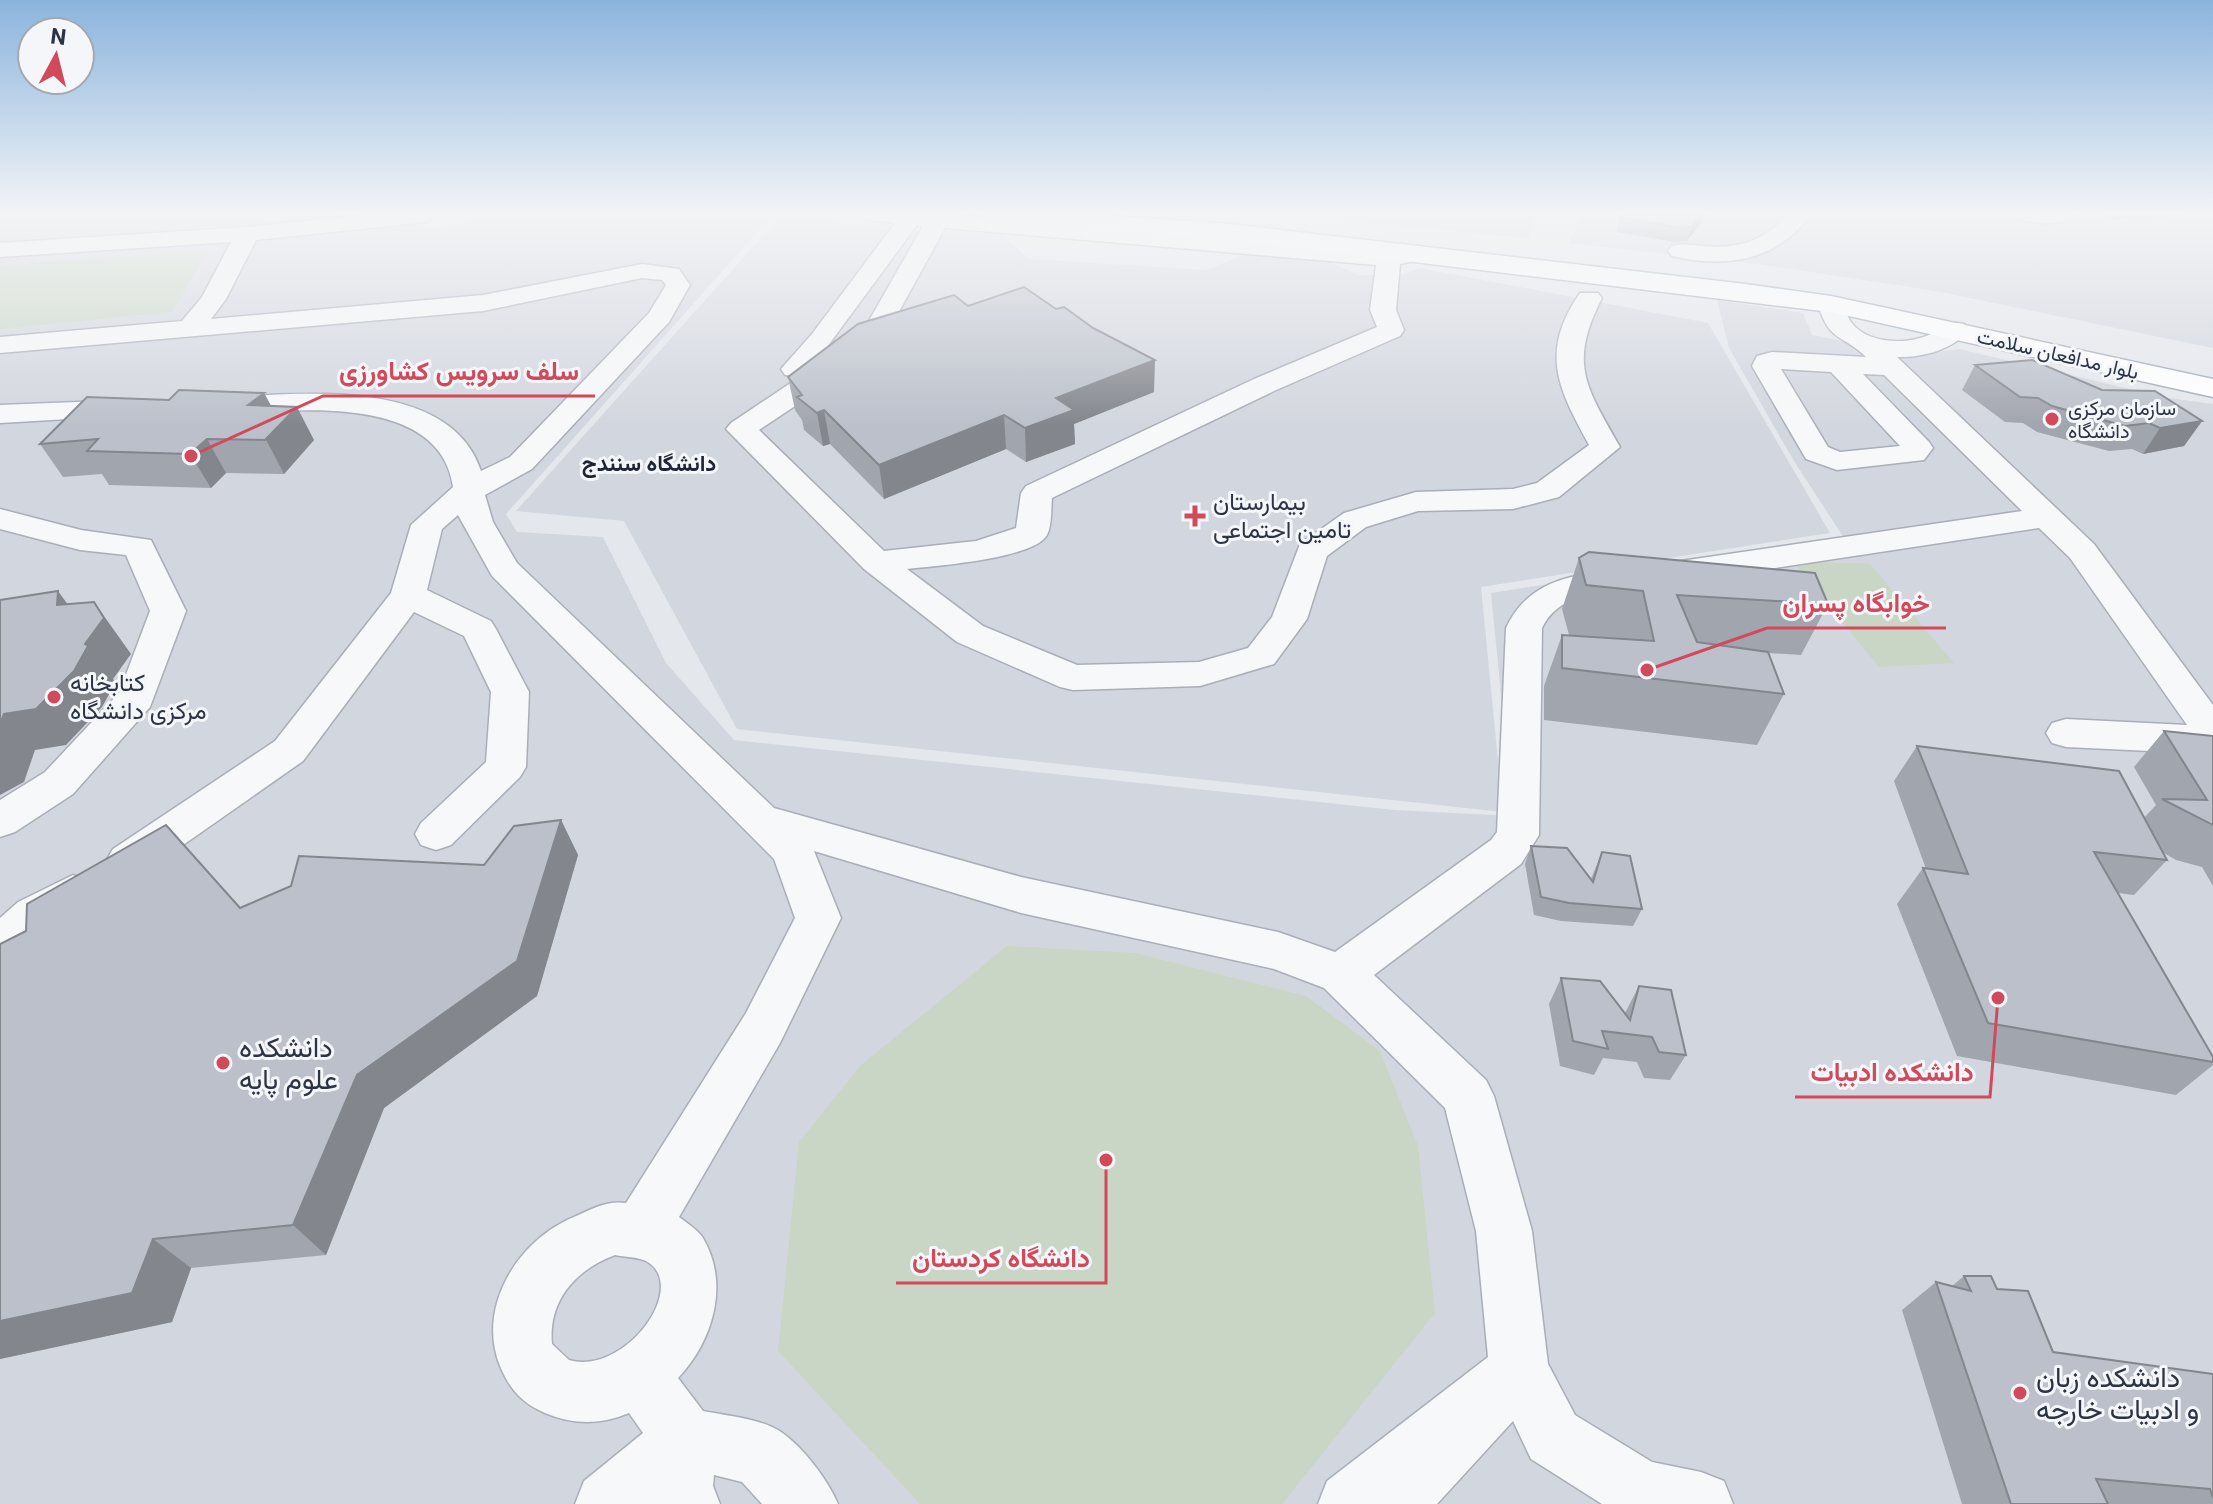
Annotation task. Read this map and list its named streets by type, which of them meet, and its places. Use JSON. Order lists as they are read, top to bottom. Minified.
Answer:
{"streets":{"main road":["بلوار مدافعان سلامت"]},"districts":["دانشگاه سنندج"],"places":{"other":["سازمان مرکزی دانشگاه","سلف سرویس کشاورزی","خوابگاه پسران","کتابخانه مرکزی دانشگاه","دانشکده ادبیات","دانشکده علوم پایه","دانشگاه کردستان","دانشکده زبان و ادبیات خارجه"],"health":["بیمارستان تامین اجتماعی"]},"north":"top"}
